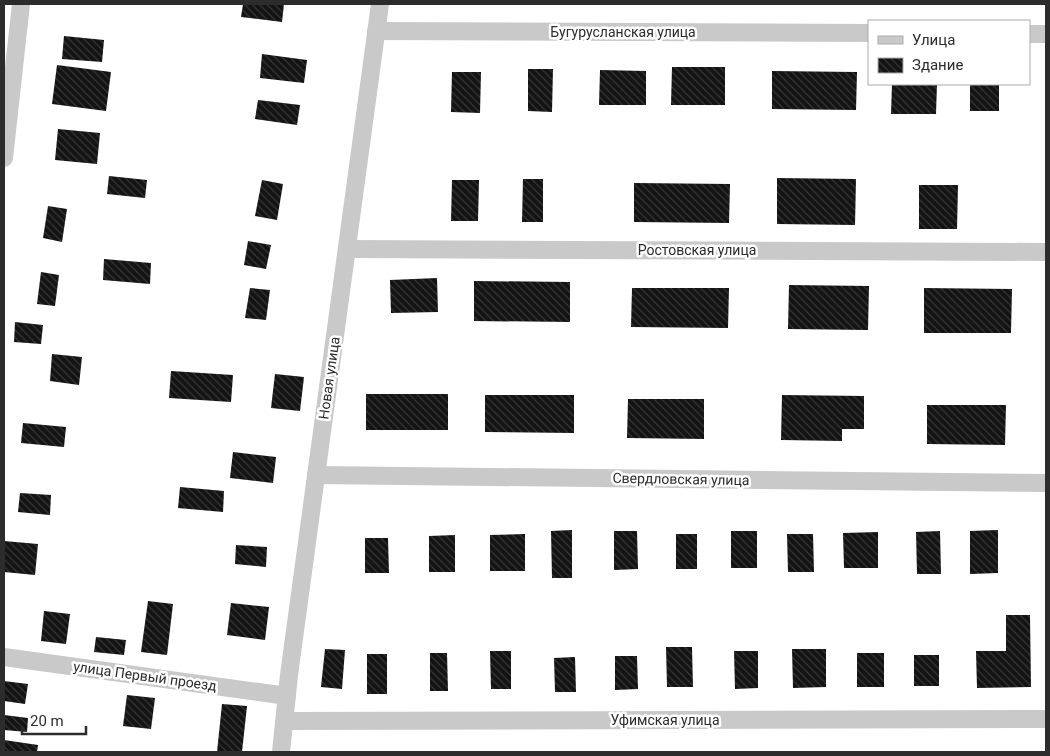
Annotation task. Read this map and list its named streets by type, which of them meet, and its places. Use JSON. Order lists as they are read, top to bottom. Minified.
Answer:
{"streets":{"street":["Бугурусланская улица","Ростовская улица","Новая улица","Свердловская улица","улица Первый проезд","Уфимская улица"]},"crossings":[["Бугурусланская улица","Новая улица"],["Ростовская улица","Новая улица"],["Новая улица","Свердловская улица"],["Новая улица","улица Первый проезд"],["Новая улица","Уфимская улица"]],"legend":["Улица","Здание"],"scale_bar":"20 m"}
